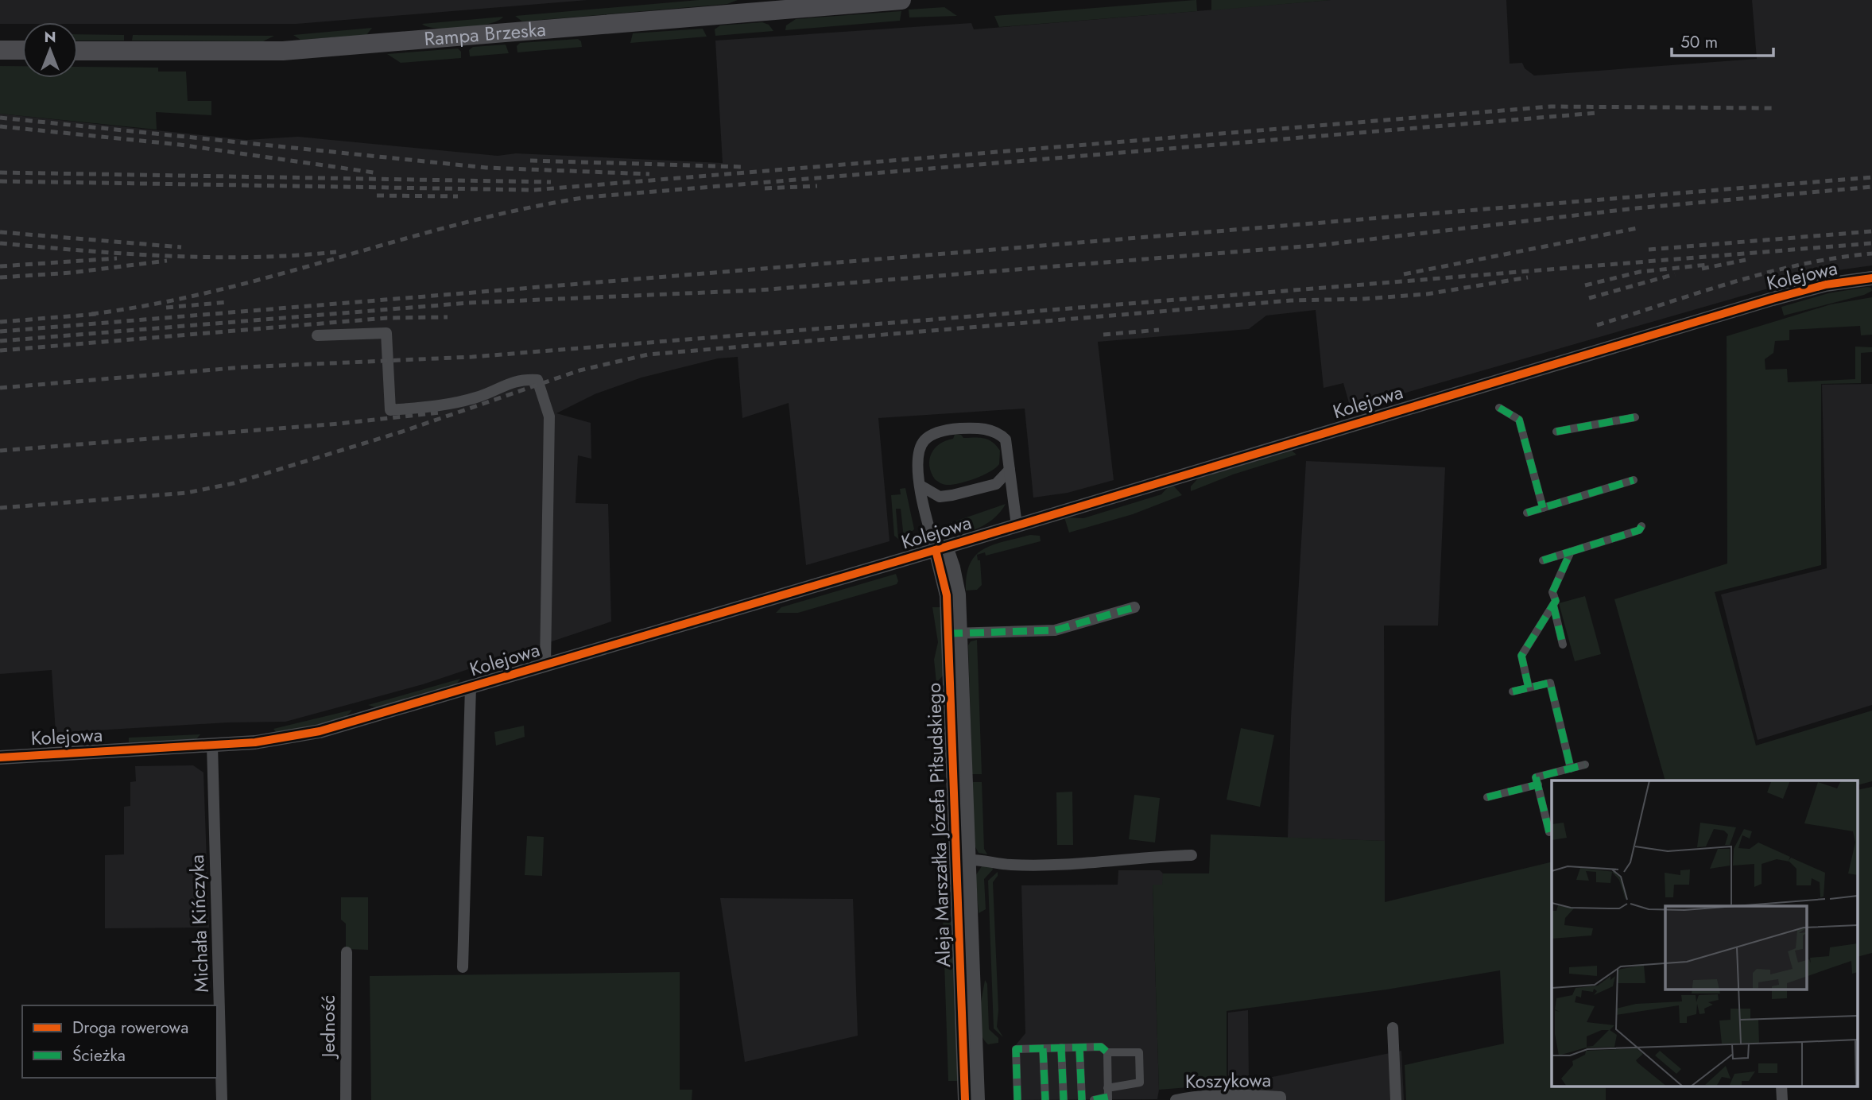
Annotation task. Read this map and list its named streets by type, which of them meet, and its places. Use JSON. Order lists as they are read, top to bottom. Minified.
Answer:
{"streets":{"highway":["Rampa Brzeska"],"street":["Kolejowa","Aleja Marszałka Józefa Piłsudskiego","Michała Kińczyka","Jedność","Koszykowa"]},"crossings":[["Kolejowa","Aleja Marszałka Józefa Piłsudskiego"],["Kolejowa","Michała Kińczyka"]],"legend":["Droga rowerowa","Ścieżka"],"scale_bar":"50 m","north":"top"}
